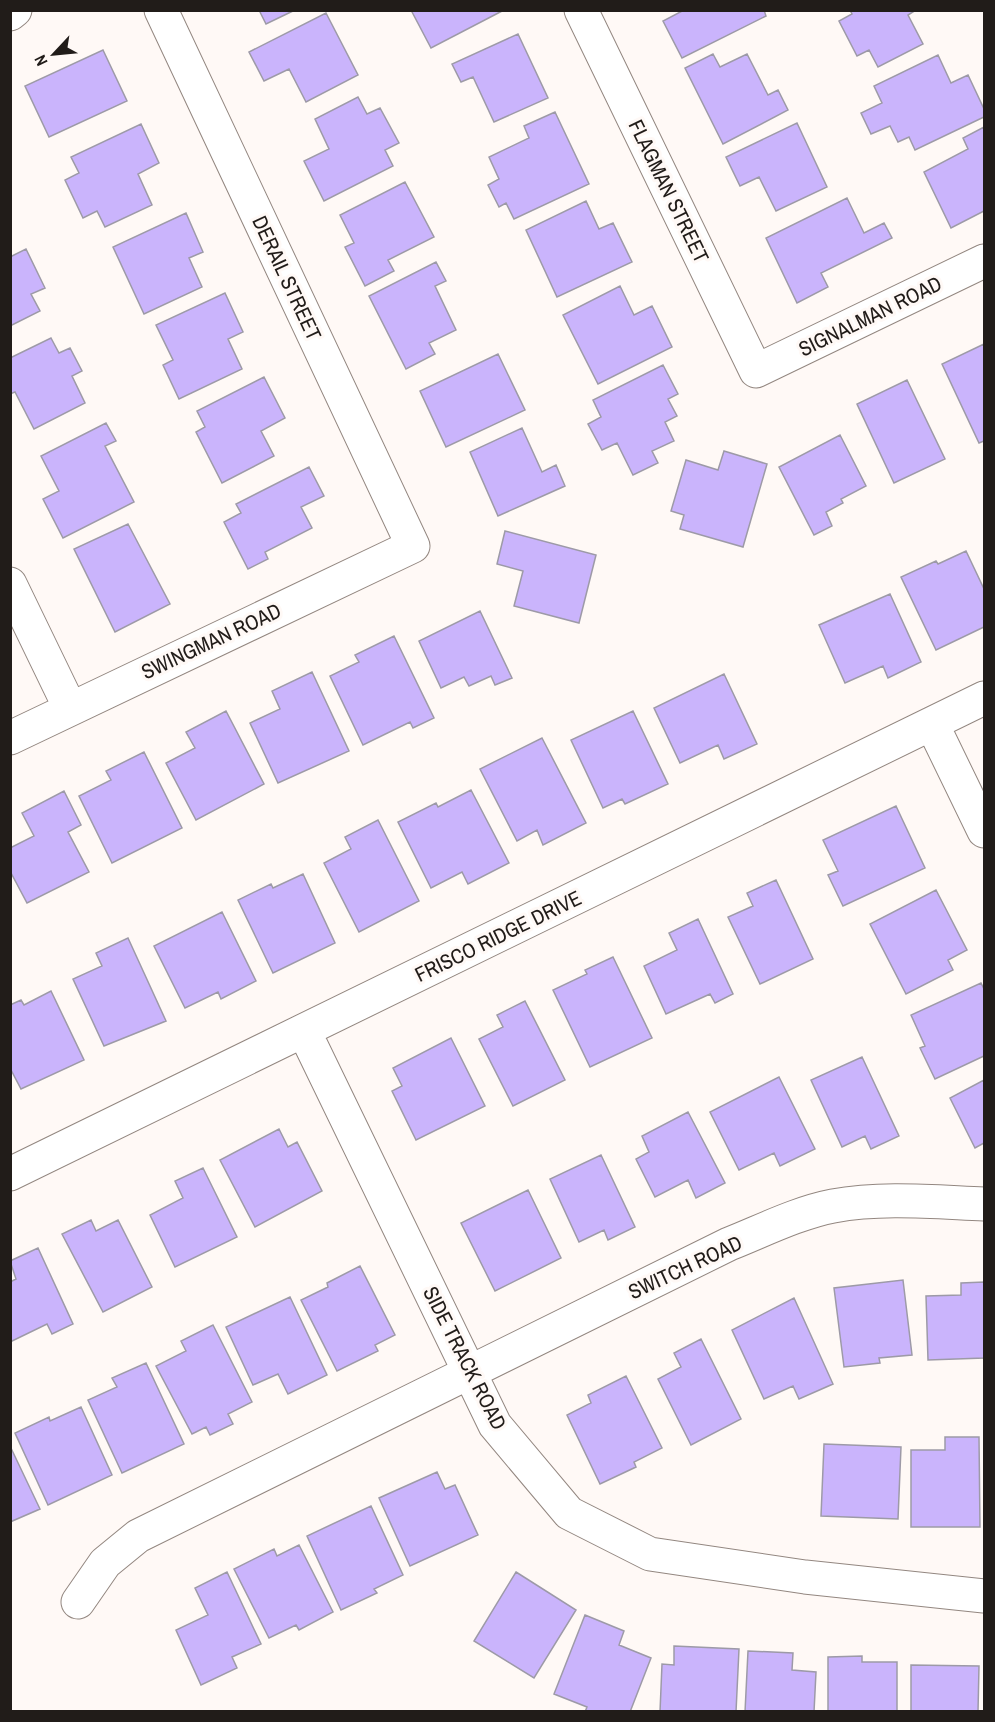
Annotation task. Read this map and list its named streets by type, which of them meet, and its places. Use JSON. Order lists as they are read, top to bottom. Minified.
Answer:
{"streets":{"street":["FLAGMAN STREET","DERAIL STREET","SIGNALMAN ROAD","SWINGMAN ROAD","FRISCO RIDGE DRIVE","SWITCH ROAD","SIDE TRACK ROAD"]},"crossings":[["FLAGMAN STREET","SIGNALMAN ROAD"],["DERAIL STREET","SWINGMAN ROAD"],["FRISCO RIDGE DRIVE","SIDE TRACK ROAD"],["SWITCH ROAD","SIDE TRACK ROAD"]],"north":"bottom left"}
